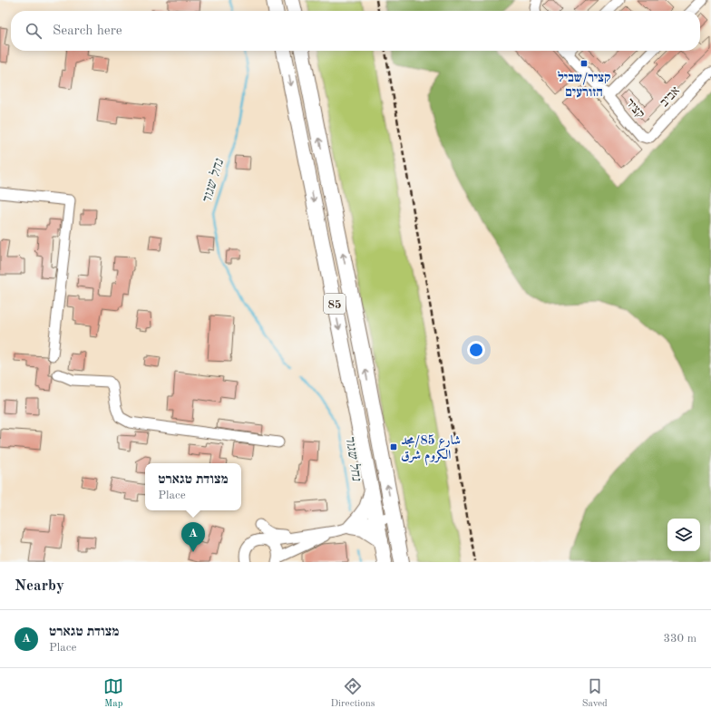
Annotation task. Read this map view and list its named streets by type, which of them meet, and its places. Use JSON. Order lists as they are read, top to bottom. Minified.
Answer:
{"streets":{"highway":["85"],"street":["אביב","קציר"]},"crossings":[["אביב","קציר"]],"water":["נחל שגור"],"places":{"transit":["קציר/שביל הזורעים","شارع 85/مجد الكروم شرق"]},"page":{"search":"Search here","popup":["מצודת טגארט","Place"],"pins":"A","heading":"Nearby","list":[{"mark":"A","name":"מצודת טגארט","note":"Place","value":"330 m"}],"nav":["Map","Directions","Saved"]}}
